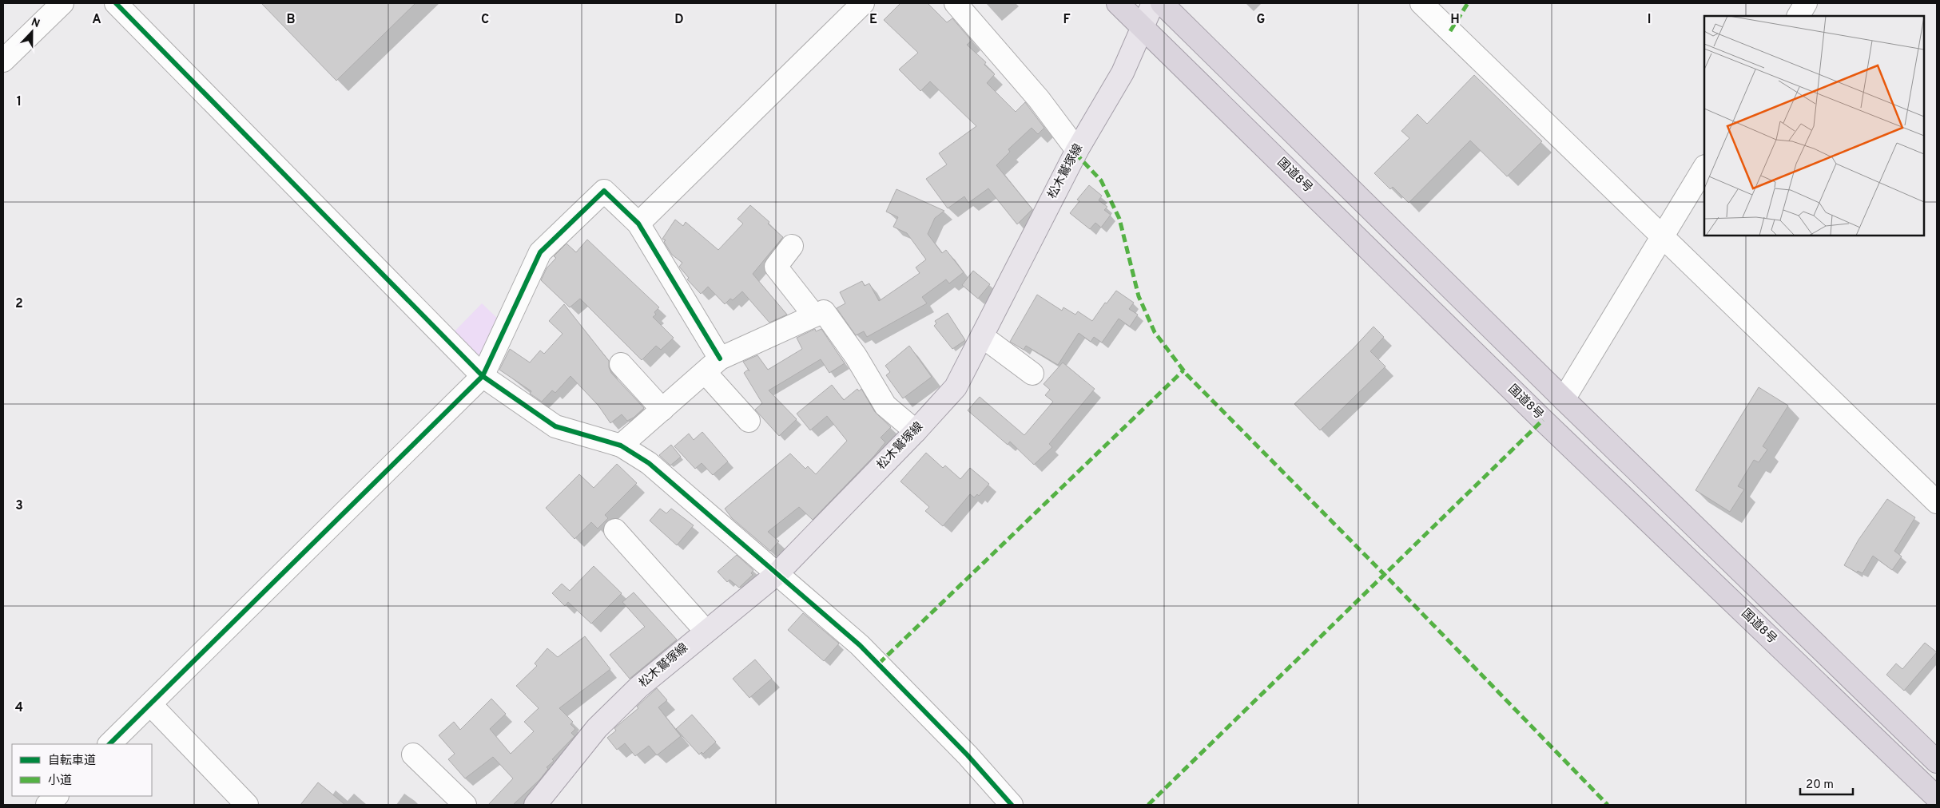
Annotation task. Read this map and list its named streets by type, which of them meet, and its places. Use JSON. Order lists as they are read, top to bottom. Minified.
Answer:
{"streets":{"highway":["国道8号"],"main road":["松木鷲塚線"]},"crossings":[["松木鷲塚線","国道8号"]],"legend":["自転車道","小道"],"scale_bar":"20 m","north":"top","grid":{"columns":["A","B","C","D","E","F","G","H","I"],"rows":["1","2","3","4"]}}
